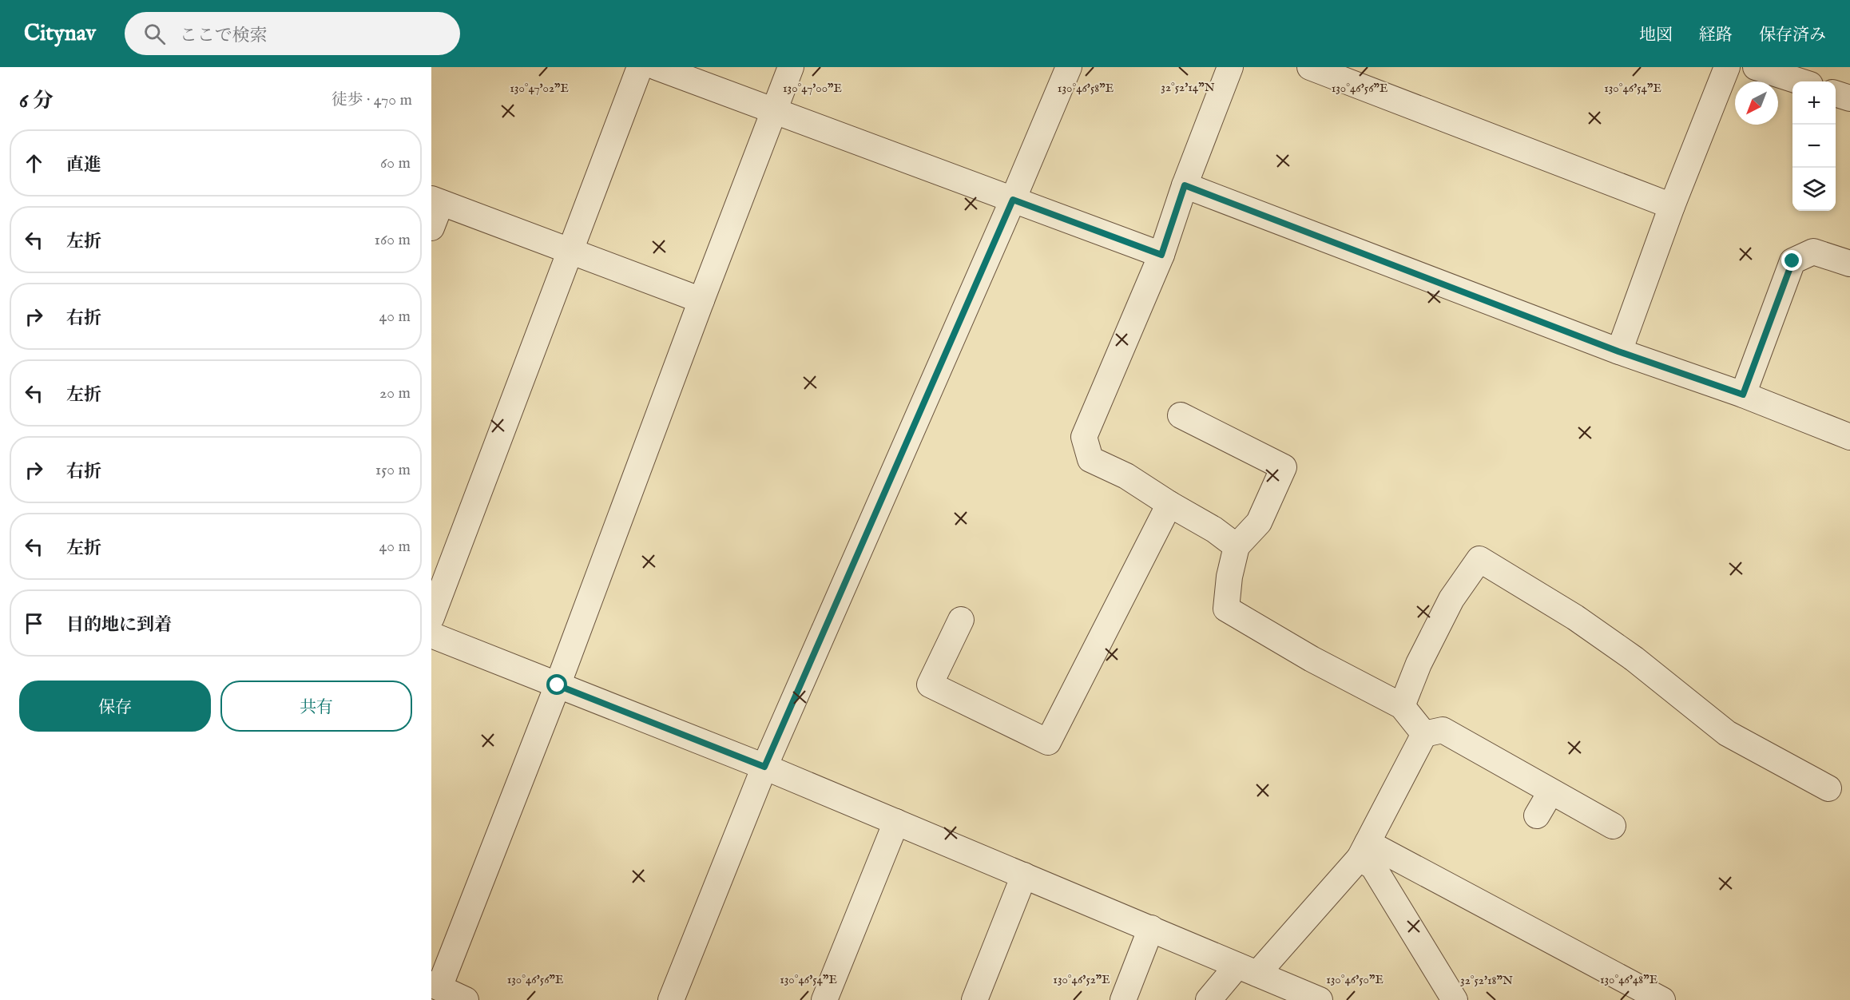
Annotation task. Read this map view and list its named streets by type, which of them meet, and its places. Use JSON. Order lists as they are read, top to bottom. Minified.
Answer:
{"north":"bottom left","page":{"header":"Citynav","search":"ここで検索","nav":["地図","経路","保存済み"],"heading":["6 分","徒歩 · 470 m"],"map_buttons":["+","−"],"list":[["直進","60 m"],["左折","160 m"],["右折","40 m"],["左折","20 m"],["右折","150 m"],["左折","40 m"],"目的地に到着"],"buttons":["保存","共有"]},"coordinates":["32°52'14\"N","130°47'02\"E","130°47'00\"E","130°46'58\"E","130°46'56\"E","130°46'54\"E","130°46'52\"E","130°46'50\"E","130°46'48\"E","32°52'18\"N"]}
